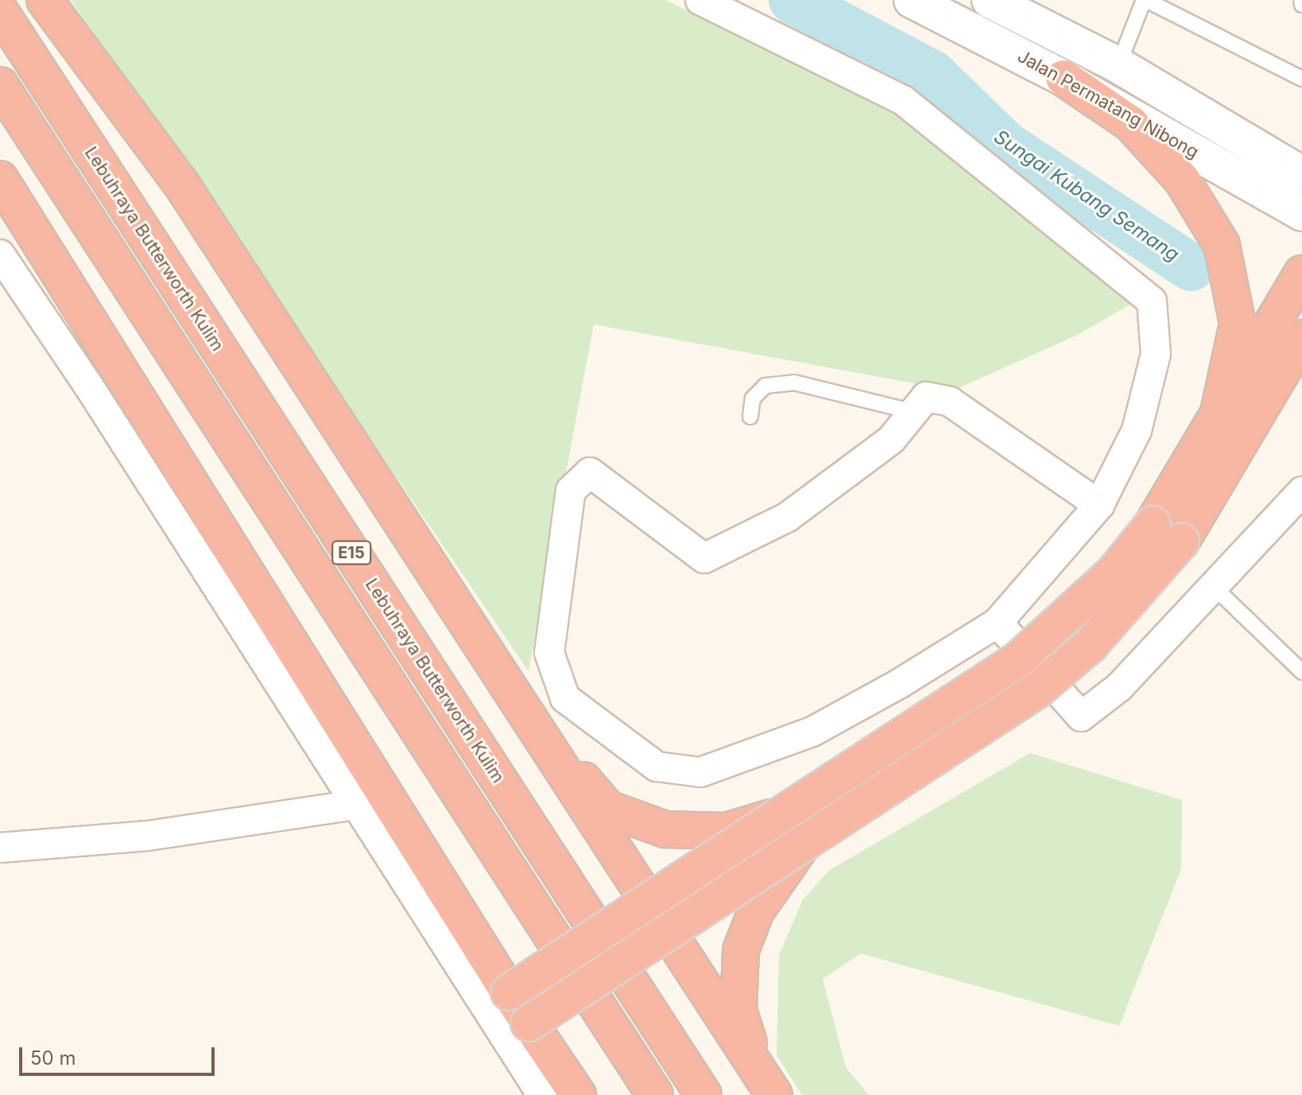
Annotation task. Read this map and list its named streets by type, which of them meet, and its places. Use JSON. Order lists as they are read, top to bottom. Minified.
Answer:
{"streets":{"highway":["Lebuhraya Butterworth Kulim","E15"],"main road":["Jalan Permatang Nibong"]},"water":["Sungai Kubang Semang"],"scale_bar":"50 m"}
